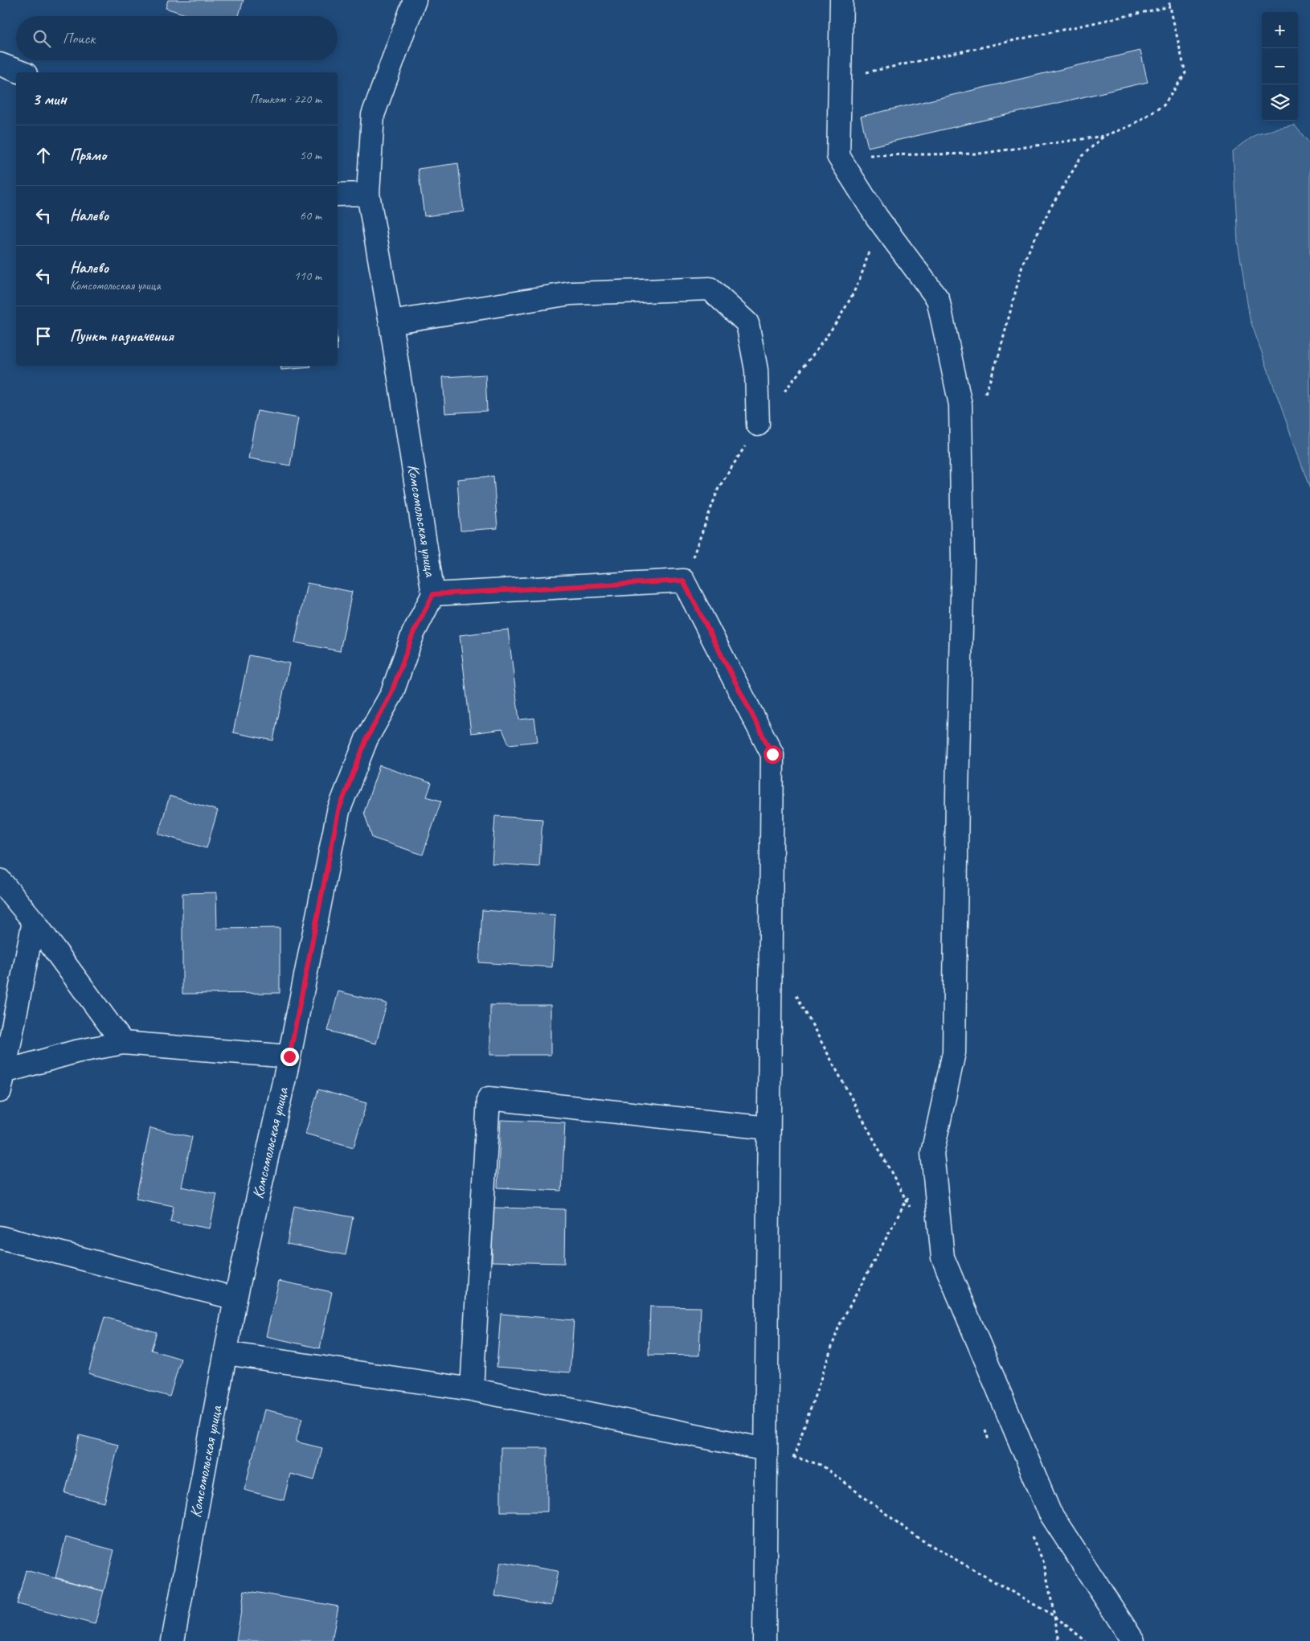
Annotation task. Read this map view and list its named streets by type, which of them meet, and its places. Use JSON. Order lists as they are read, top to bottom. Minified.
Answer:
{"streets":{"street":["Комсомольская улица"]},"page":{"map_buttons":["+","−"],"search":"Поиск","heading":["3 мин","Пешком · 220 m"],"list":[["Прямо","50 m"],["Налево","60 m"],["Налево","Комсомольская улица","110 m"],"Пункт назначения"]}}
